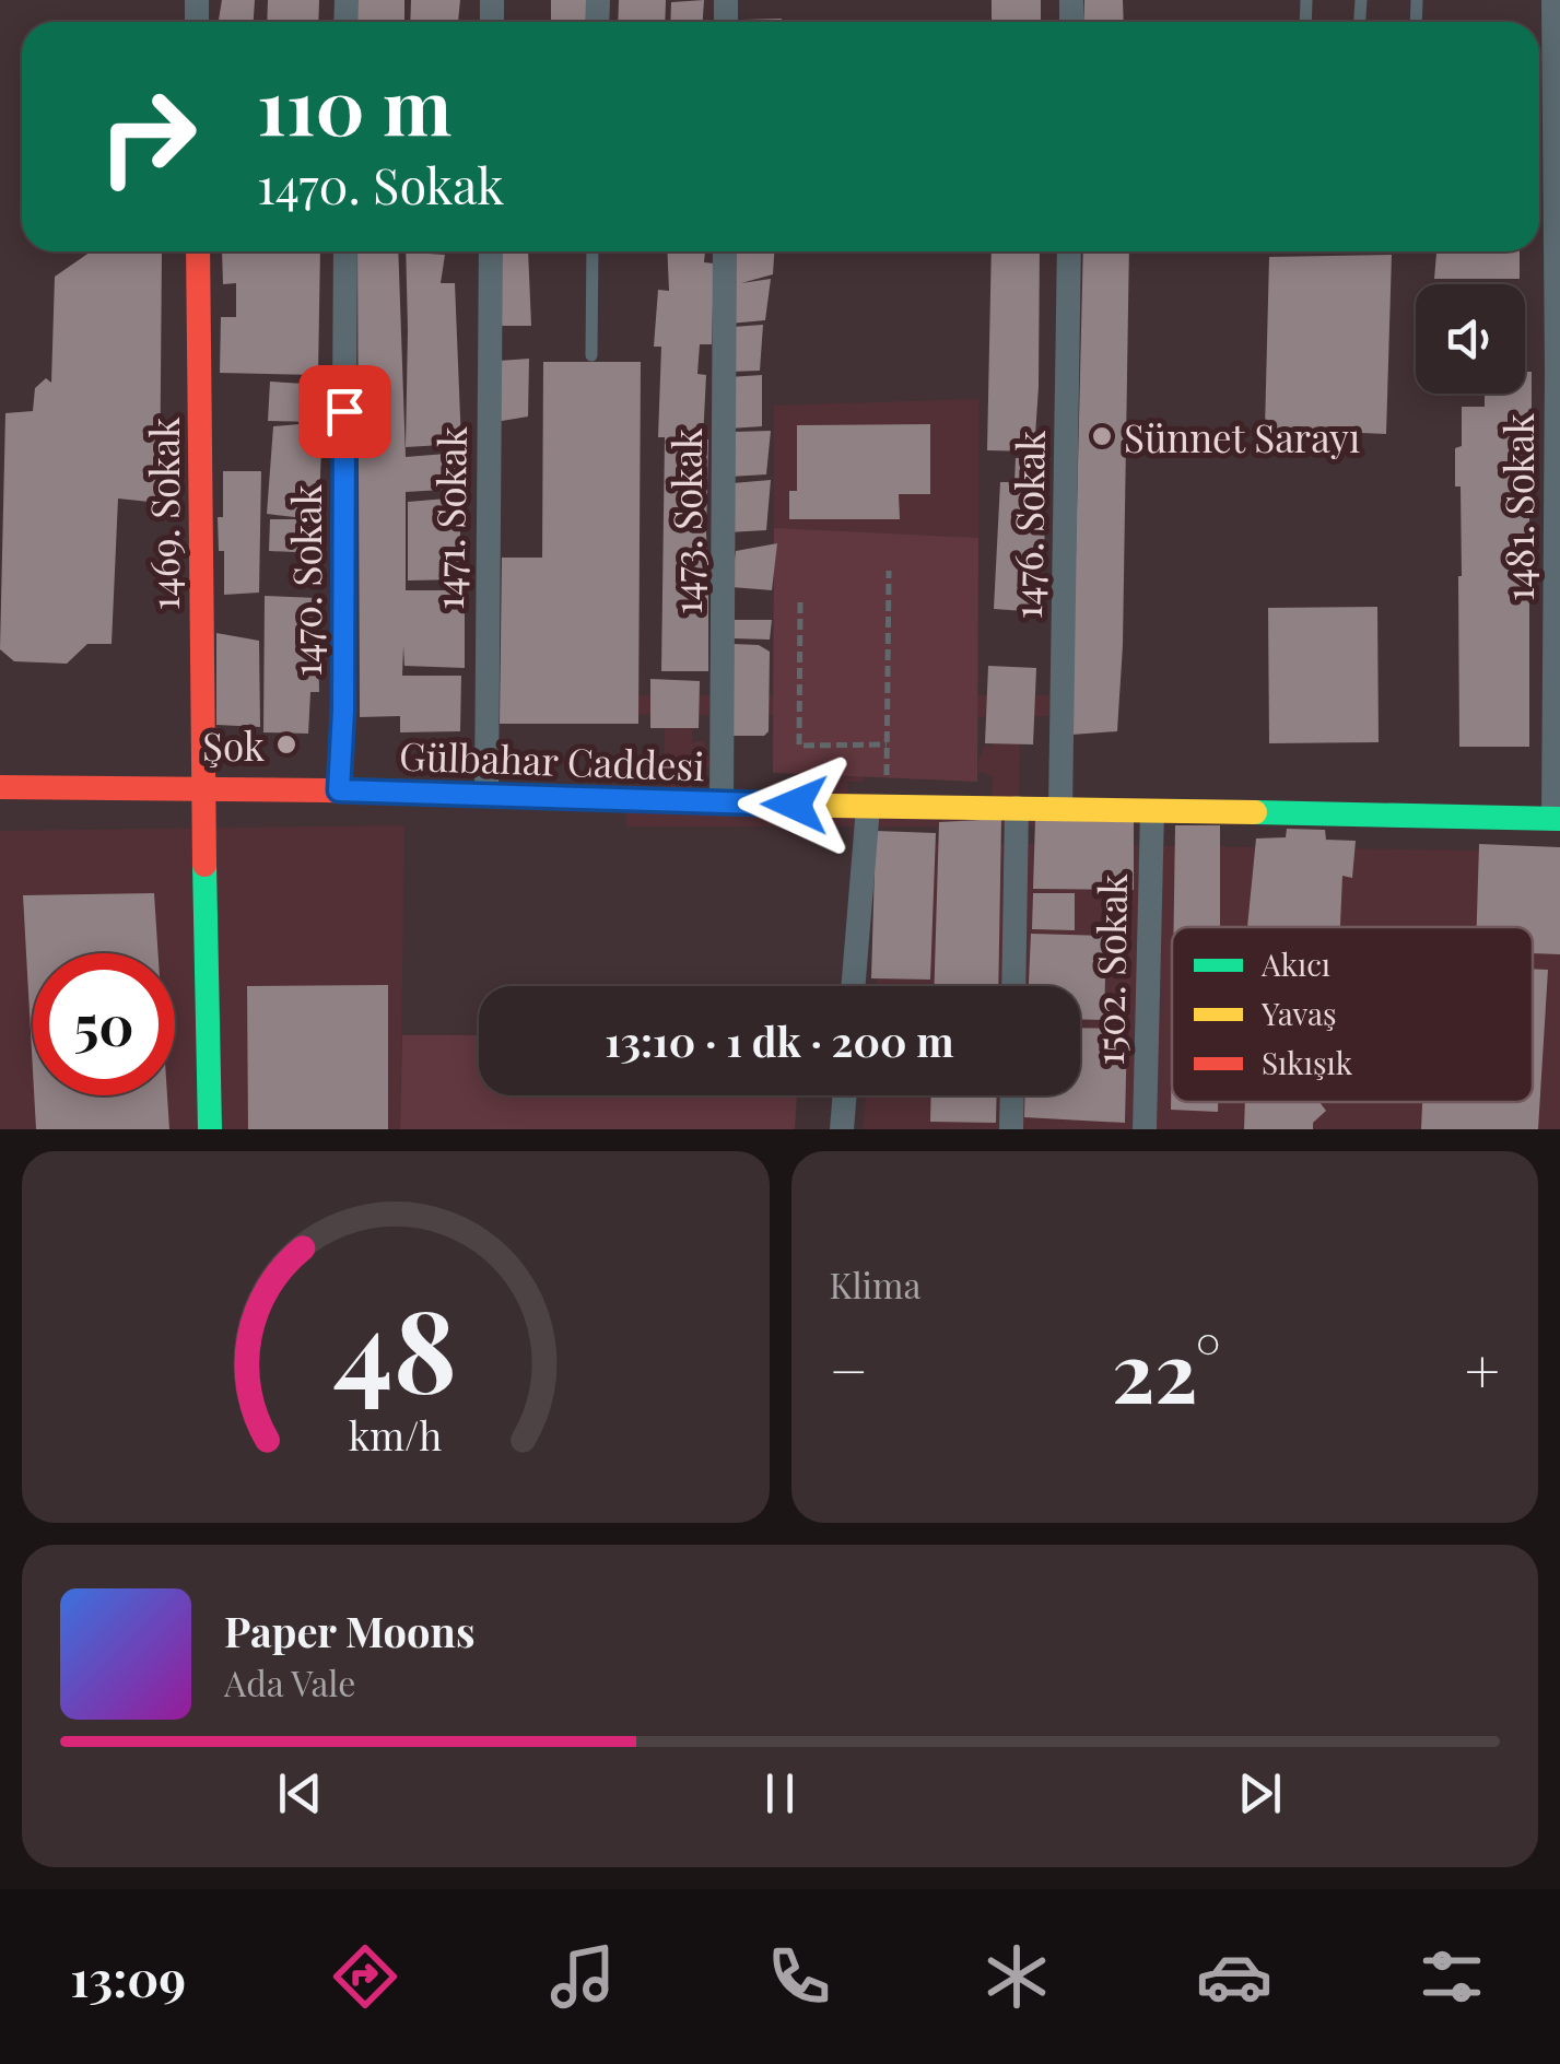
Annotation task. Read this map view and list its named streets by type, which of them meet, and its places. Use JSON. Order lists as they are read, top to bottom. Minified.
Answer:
{"streets":{"main road":["1469. Sokak","Gülbahar Caddesi"],"street":["1481. Sokak","1471. Sokak","1473. Sokak","1476. Sokak","1470. Sokak","1502. Sokak"]},"crossings":[["1481. Sokak","Gülbahar Caddesi"],["1469. Sokak","Gülbahar Caddesi"],["1471. Sokak","Gülbahar Caddesi"],["1473. Sokak","Gülbahar Caddesi"],["1476. Sokak","Gülbahar Caddesi"],["1470. Sokak","Gülbahar Caddesi"],["Gülbahar Caddesi","1502. Sokak"]],"places":["Sünnet Sarayı","Şok"],"legend":["Akıcı","Yavaş","Sıkışık"],"page":{"turn":["110 m","1470. Sokak"],"limit":"50","trip":"13:10 · 1 dk · 200 m","tile":"Klima","heat":["−","22°","+"],"song":["Paper Moons","Ada Vale"],"tabs":"13:09","gauge":["48","km/h"]}}
